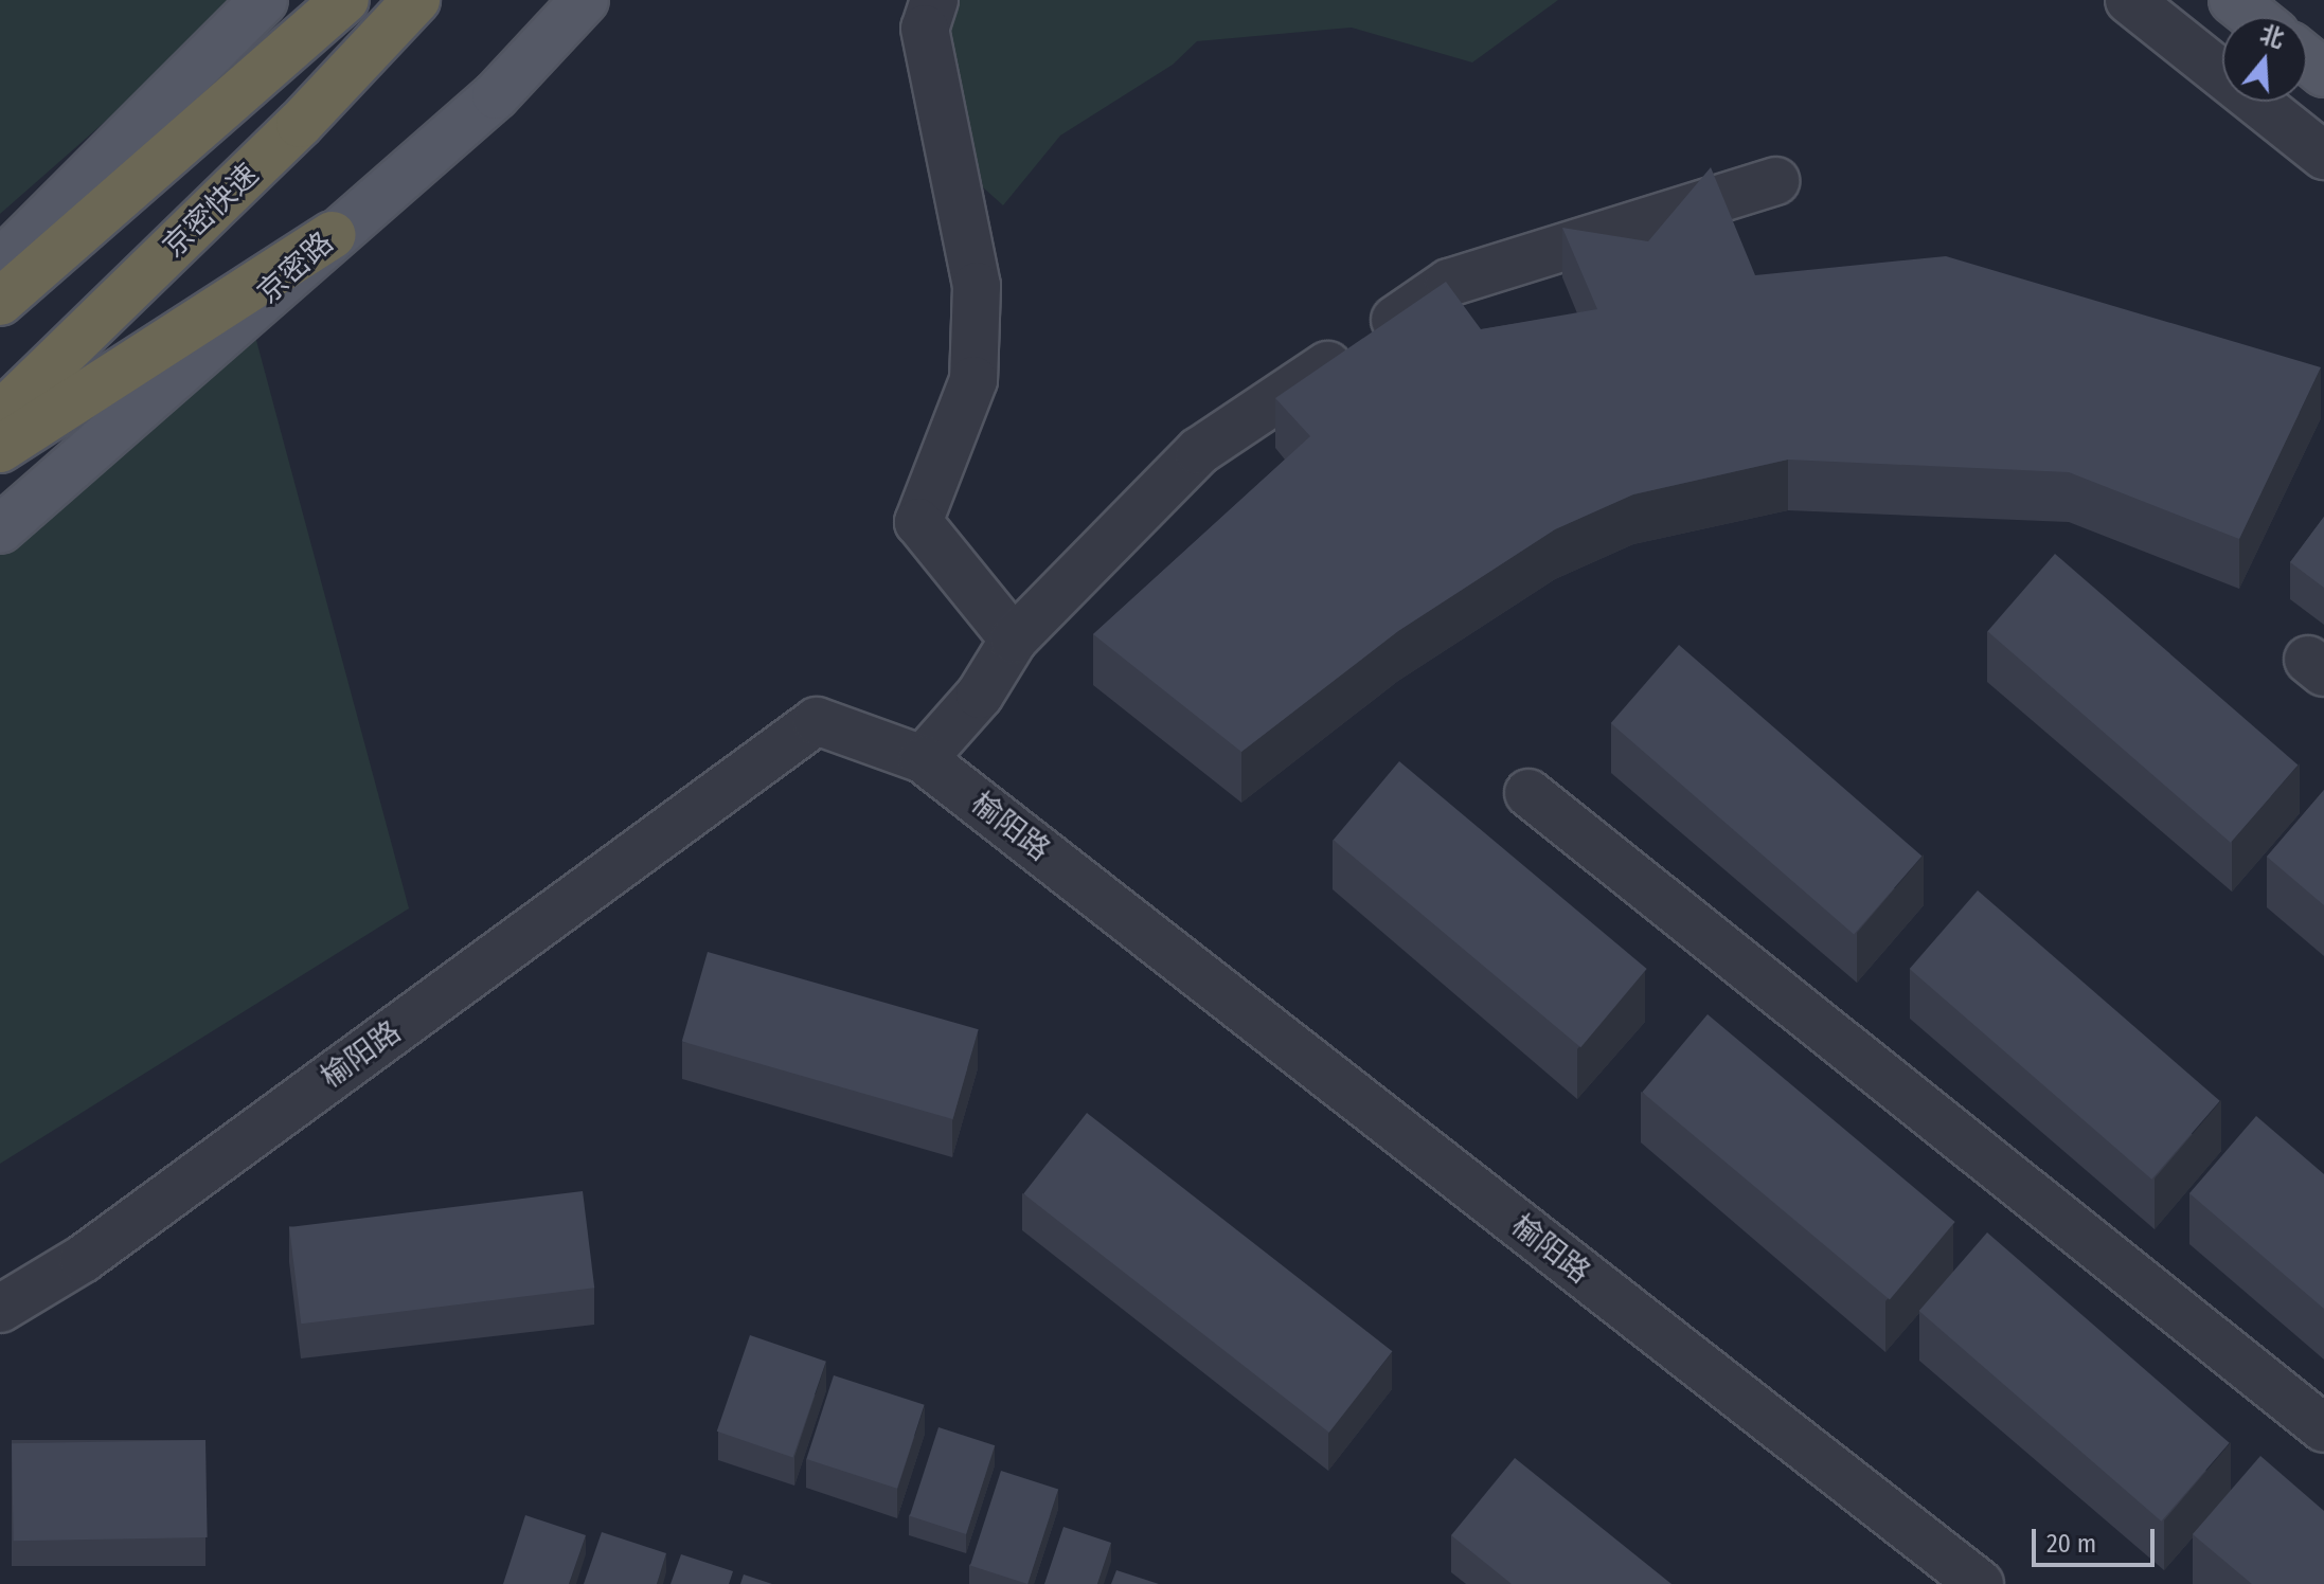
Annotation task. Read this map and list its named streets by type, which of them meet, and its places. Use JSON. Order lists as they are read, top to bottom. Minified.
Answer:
{"streets":{"highway":["京密快速"],"main road":["京密路"],"street":["榆阳路"]},"scale_bar":"20 m","north":"top"}
